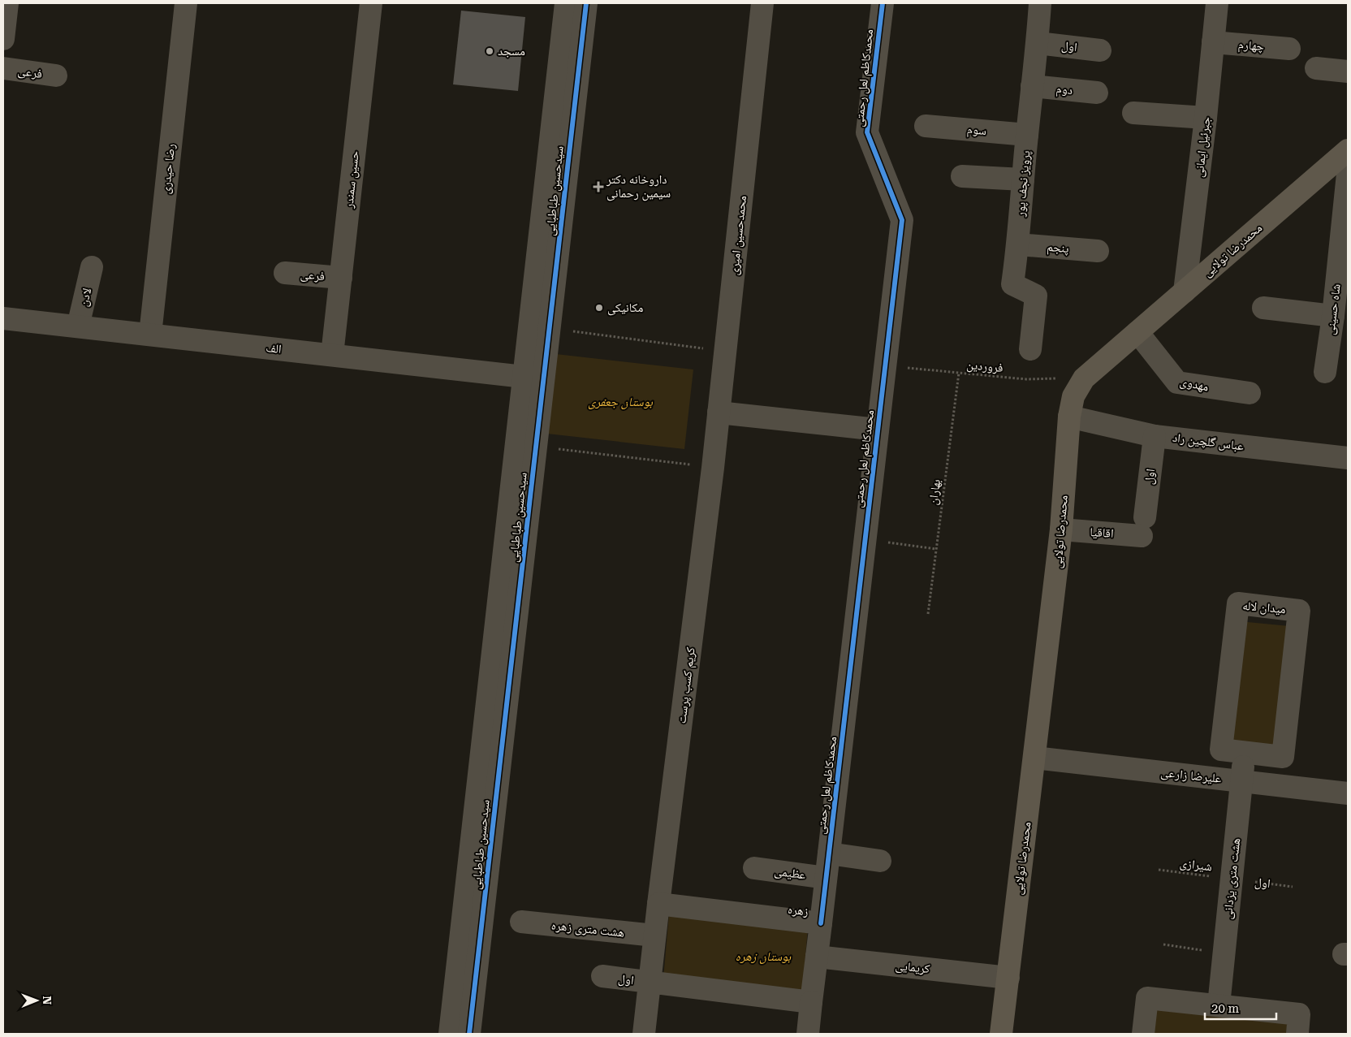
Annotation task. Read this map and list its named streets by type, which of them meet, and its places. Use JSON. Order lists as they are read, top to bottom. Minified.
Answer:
{"streets":{"main road":["محمدرضا تولایی"],"street":["چهارم","اول","فرعی","محمدکاظم لعل رحمتی","دوم","سوم","جبرئیل ایمانی","رضا حیدری","حسین سمندر","پرویز نجف پور","سیدحسین طباطبایی","محمدحسین امیری","پنجم","لادن","شاه حسینی","الف","مهدوی","عباس گلچین راد","اقاقیا","میدان لاله","کریم کسب پرست","علیرضا زارعی","عظیمی","هشت متری یزدانی","زهره","هشت متری زهره","کریمایی"],"path":["فروردین","بهاران","شیرازی"]},"crossings":[["چهارم","جبرئیل ایمانی"],["اول","پرویز نجف پور"],["اول","عباس گلچین راد"],["اول","اقاقیا"],["اول","شیرازی"],["اول","هشت متری یزدانی"],["فرعی","حسین سمندر"],["محمدکاظم لعل رحمتی","فروردین"],["محمدکاظم لعل رحمتی","عظیمی"],["محمدکاظم لعل رحمتی","زهره"],["دوم","پرویز نجف پور"],["سوم","پرویز نجف پور"],["جبرئیل ایمانی","محمدرضا تولایی"],["رضا حیدری","الف"],["حسین سمندر","الف"],["پرویز نجف پور","پنجم"],["سیدحسین طباطبایی","الف"],["محمدحسین امیری","کریم کسب پرست"],["محمدرضا تولایی","فروردین"],["محمدرضا تولایی","مهدوی"],["محمدرضا تولایی","عباس گلچین راد"],["محمدرضا تولایی","اقاقیا"],["محمدرضا تولایی","علیرضا زارعی"],["محمدرضا تولایی","کریمایی"],["لادن","الف"],["فروردین","بهاران"],["میدان لاله","هشت متری یزدانی"],["کریم کسب پرست","زهره"],["علیرضا زارعی","هشت متری یزدانی"],["شیرازی","هشت متری یزدانی"],["زهره","کریمایی"]],"parks":["بوستان جعفری","بوستان زهره"],"places":{"other":["مسجد","مکانیکی"],"health":["داروخانه دکتر سیمین رحمانی"]},"scale_bar":"20 m","north":"right"}
